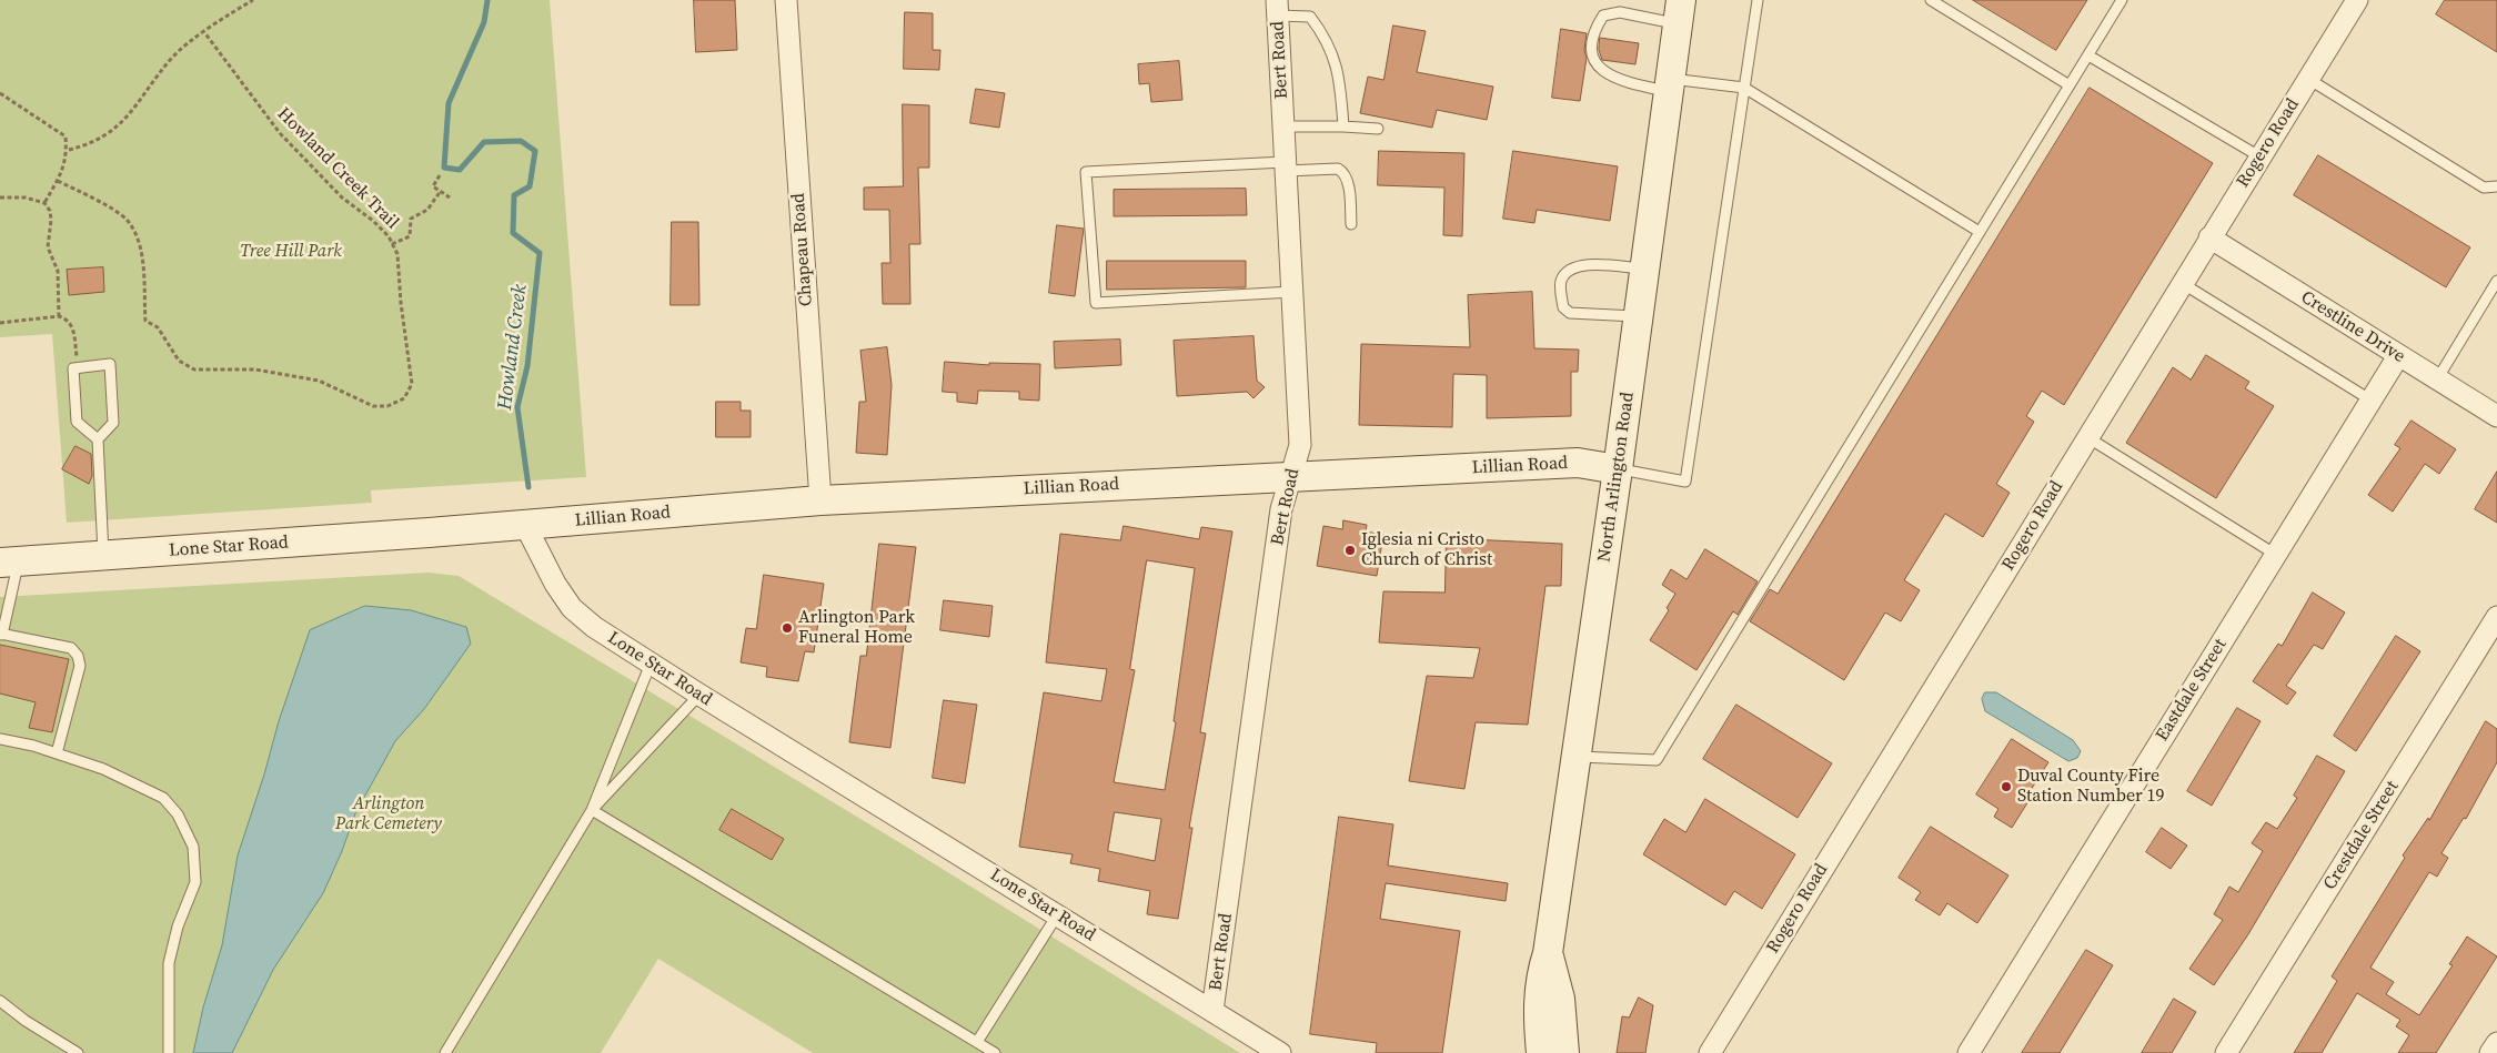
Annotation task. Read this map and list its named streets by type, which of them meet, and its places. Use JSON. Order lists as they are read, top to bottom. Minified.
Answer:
{"streets":{"street":["Bert Road","Rogero Road","Chapeau Road","Crestline Drive","Lillian Road","North Arlington Road","Lone Star Road","Eastdale Street","Crestdale Street"],"path":["Howland Creek Trail"]},"crossings":[["Bert Road","Lillian Road"],["Bert Road","Lone Star Road"],["Rogero Road","Crestline Drive"],["Chapeau Road","Lillian Road"],["Crestline Drive","Eastdale Street"],["Lillian Road","North Arlington Road"],["Lillian Road","Lone Star Road"]],"water":["Howland Creek"],"parks":["Tree Hill Park","Arlington Park Cemetery"],"places":["Iglesia ni Cristo Church of Christ","Arlington Park Funeral Home","Duval County Fire Station Number 19"]}
